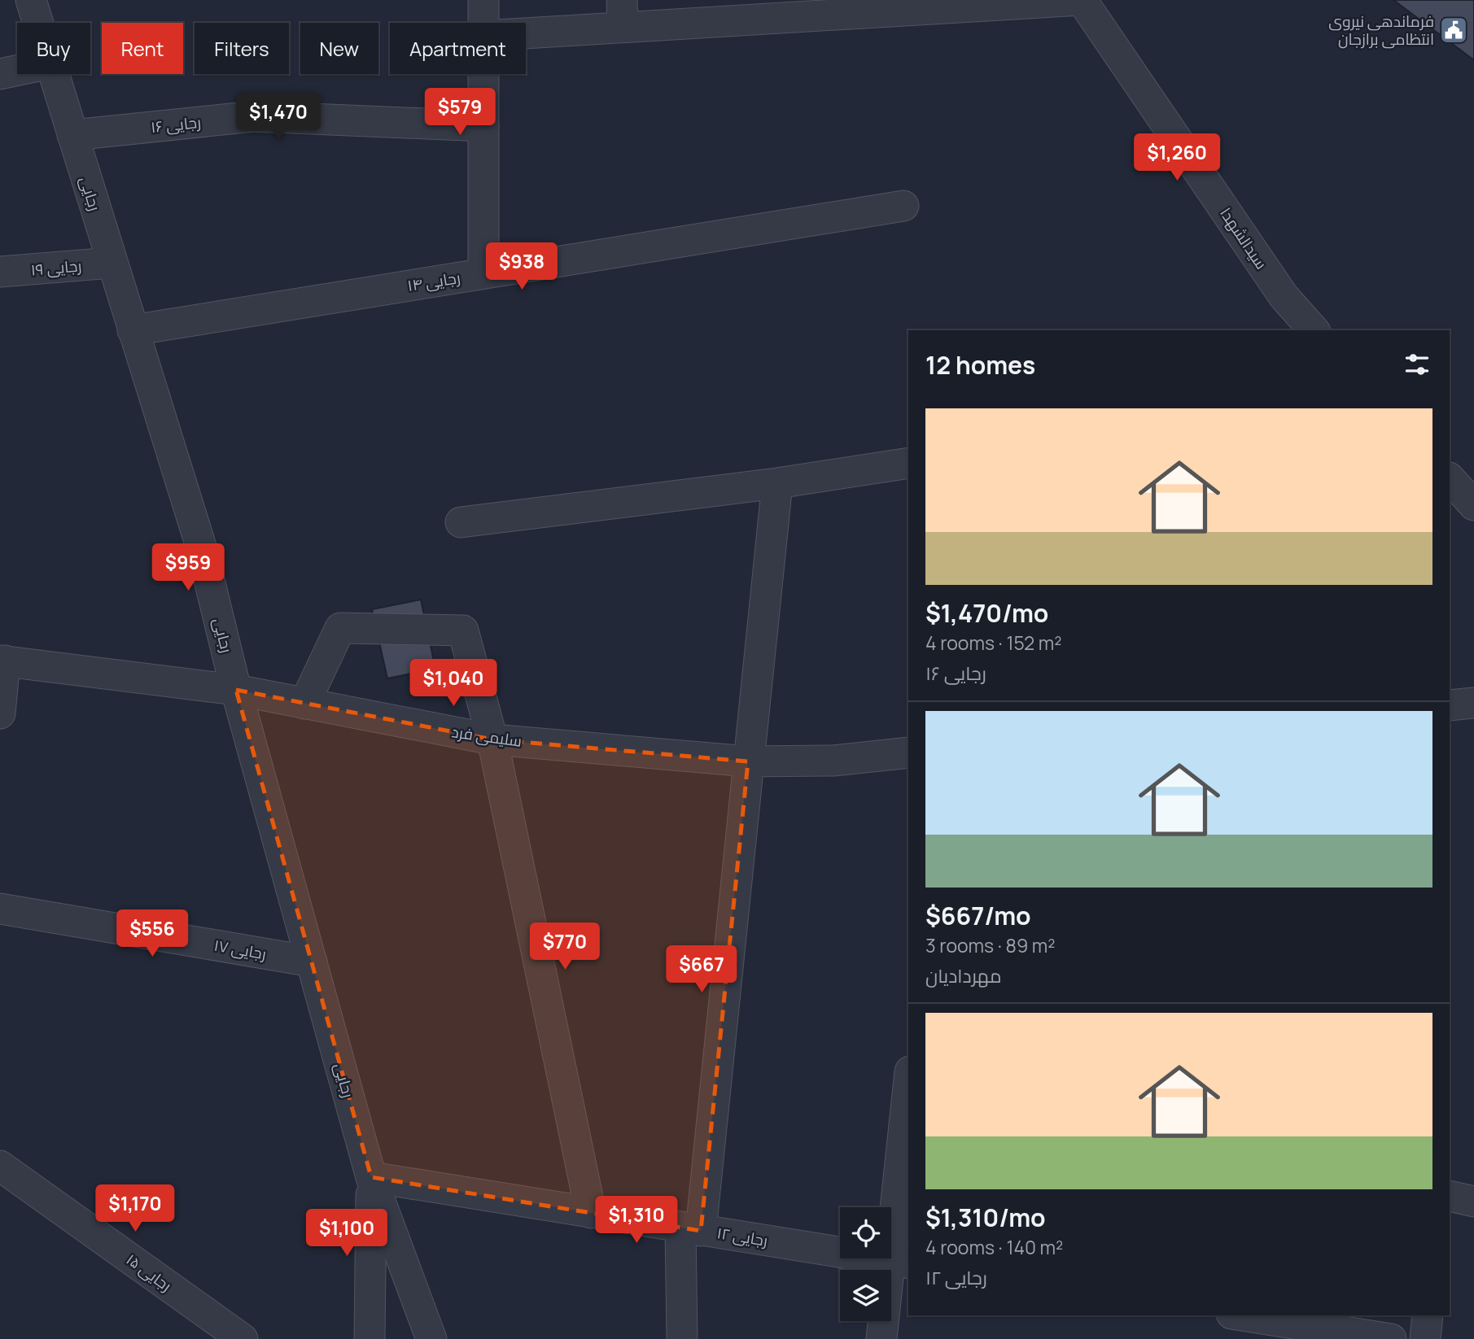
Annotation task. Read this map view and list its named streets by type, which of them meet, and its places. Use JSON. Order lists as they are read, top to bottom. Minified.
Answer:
{"streets":{"street":["رجایی ۱۶","رجایی","سیدالشهدا","رجایی ۱۹","رجایی ۱۴","سلیمی فرد","رجایی ۱۷","رجایی ۱۲","رجایی ۱۵"]},"crossings":[["رجایی ۱۶","رجایی"],["رجایی","رجایی ۱۹"],["رجایی","رجایی ۱۴"],["رجایی","سلیمی فرد"],["رجایی","رجایی ۱۷"],["رجایی","رجایی ۱۲"]],"places":{"public building":["فرماندهی نیروی انتظامی برازجان"]},"page":{"chip":["Buy","Rent","Filters","New","Apartment"],"price":["$579","$1,470","$1,260","$938","$959","$1,040","$556","$770","$667","$1,170","$1,310","$1,100"],"heading":"12 homes","list":[{"name":"$1,470/mo","note":"4 rooms · 152 m² · رجایی ۱۶"},{"name":"$667/mo","note":"3 rooms · 89 m² · مهردادیان"},{"name":"$1,310/mo","note":"4 rooms · 140 m² · رجایی ۱۲"}]}}
